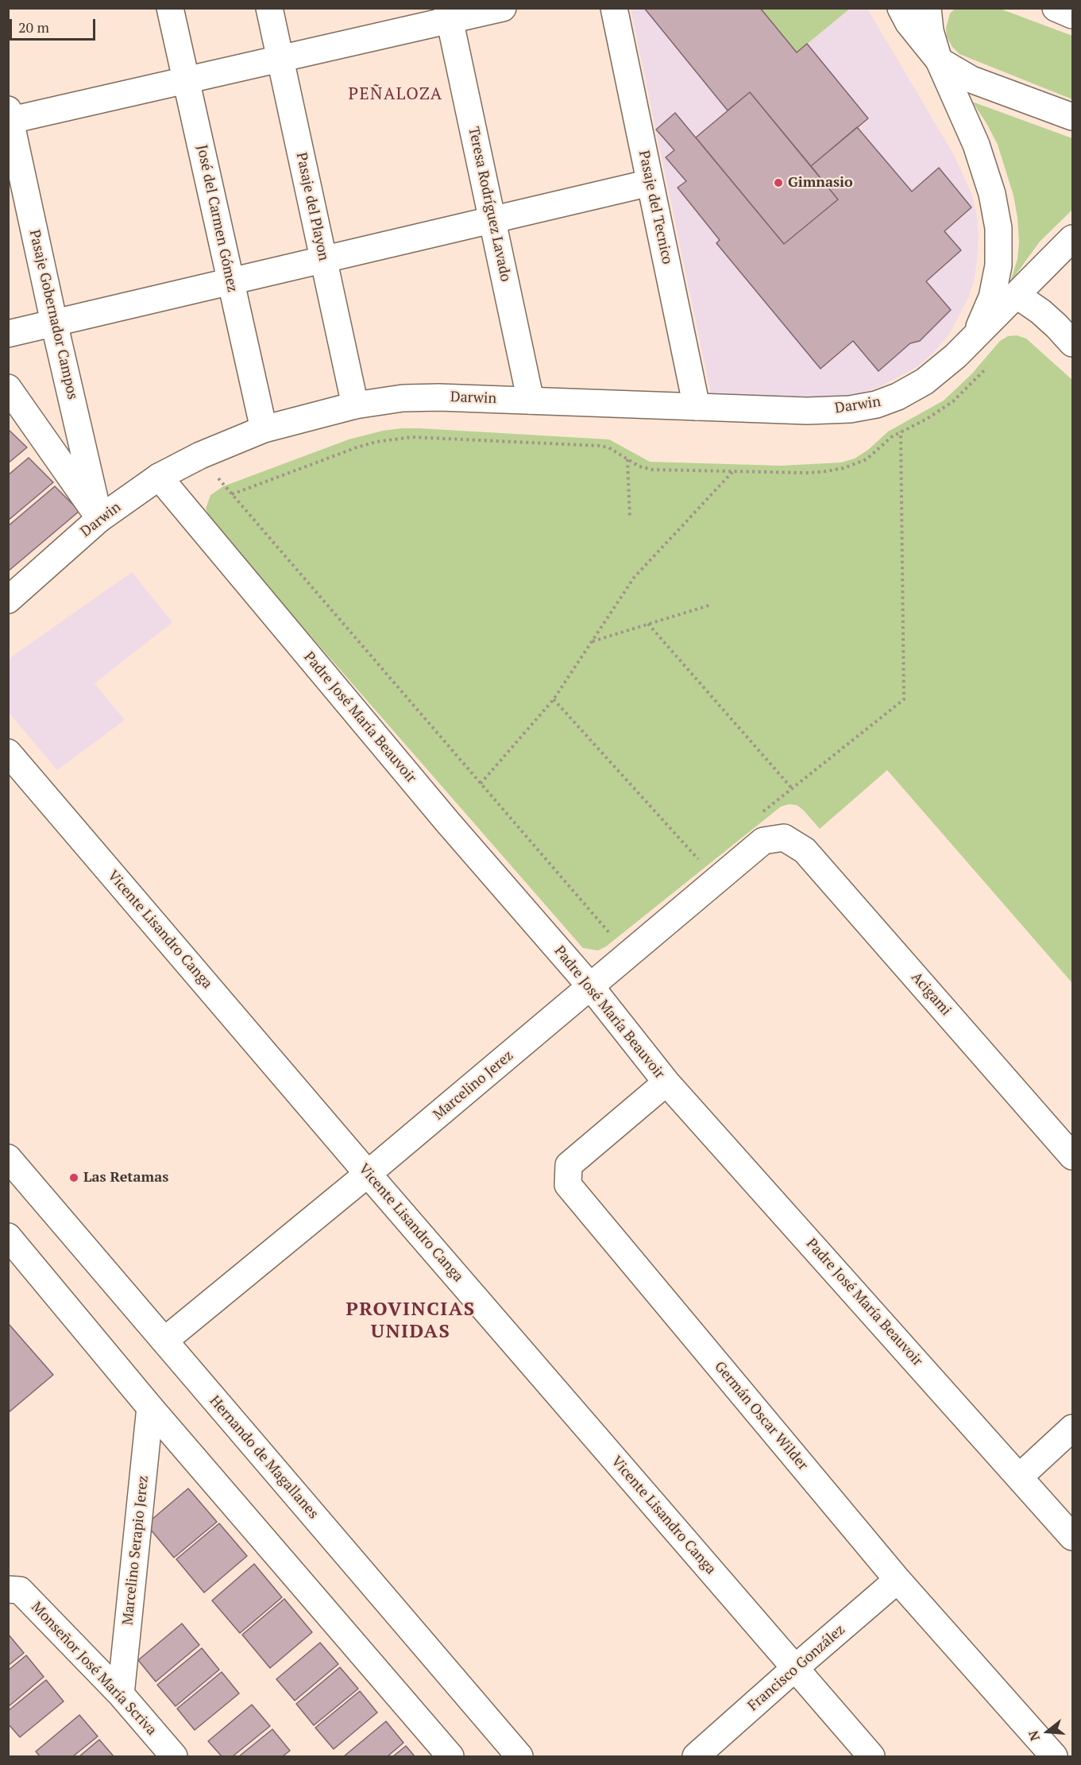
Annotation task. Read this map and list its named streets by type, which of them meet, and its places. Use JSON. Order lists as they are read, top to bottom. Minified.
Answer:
{"streets":{"street":["Teresa Rodríguez Lavado","Pasaje del Playon","Pasaje del Tecnico","José del Carmen Gómez","Pasaje Gobernador Campos","Darwin","Padre José María Beauvoir","Vicente Lisandro Canga","Acigami","Marcelino Jerez","Germán Oscar Wilder","Hernando de Magallanes","Marcelino Serapio Jerez","Francisco González","Monseñor José María Scriva"]},"crossings":[["Teresa Rodríguez Lavado","Darwin"],["Pasaje del Playon","Darwin"],["Pasaje del Tecnico","Darwin"],["José del Carmen Gómez","Darwin"],["Pasaje Gobernador Campos","Darwin"],["Darwin","Padre José María Beauvoir"],["Padre José María Beauvoir","Marcelino Jerez"],["Padre José María Beauvoir","Germán Oscar Wilder"],["Vicente Lisandro Canga","Marcelino Jerez"],["Vicente Lisandro Canga","Francisco González"],["Acigami","Marcelino Jerez"],["Marcelino Jerez","Hernando de Magallanes"],["Germán Oscar Wilder","Francisco González"],["Marcelino Serapio Jerez","Monseñor José María Scriva"]],"districts":["PEÑALOZA","PROVINCIAS UNIDAS"],"places":["Gimnasio","Las Retamas"],"scale_bar":"20 m","north":"left"}
